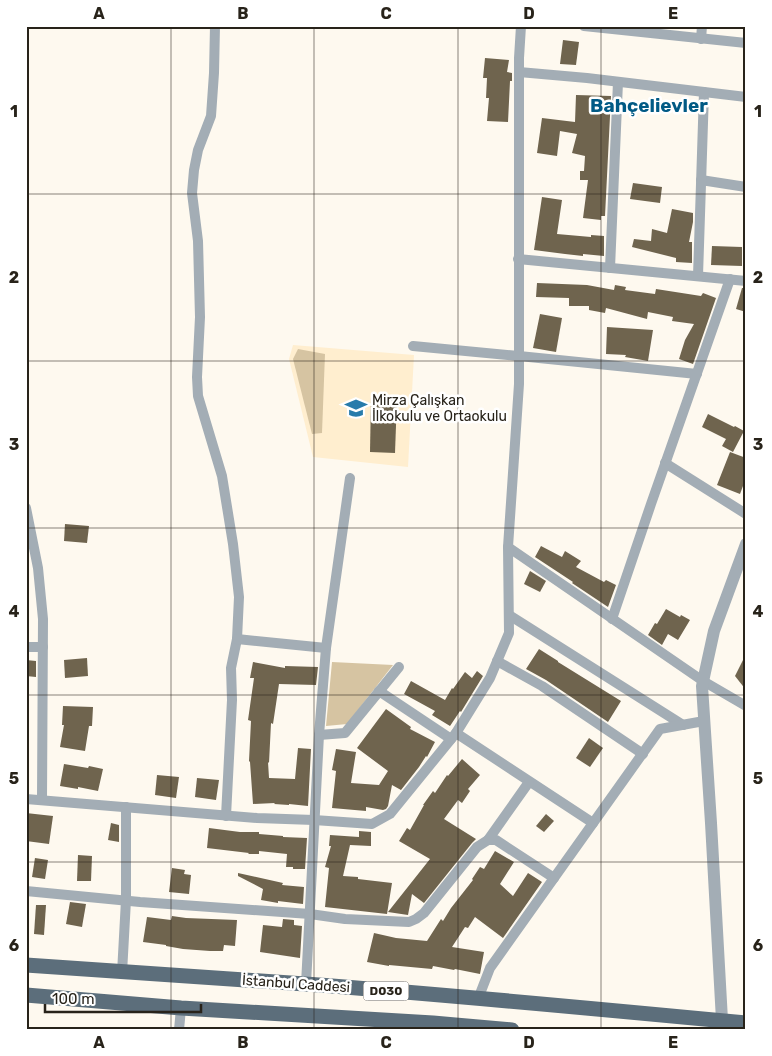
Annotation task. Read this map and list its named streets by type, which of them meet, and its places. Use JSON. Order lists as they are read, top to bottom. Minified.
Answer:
{"streets":{"main road":["İstanbul Caddesi","D030"]},"districts":["Bahçelievler"],"places":{"school or university":["Mirza Çalışkan İlkokulu ve Ortaokulu"]},"scale_bar":"100 m","grid":{"columns":["A","B","C","D","E"],"rows":["1","2","3","4","5","6"]}}
